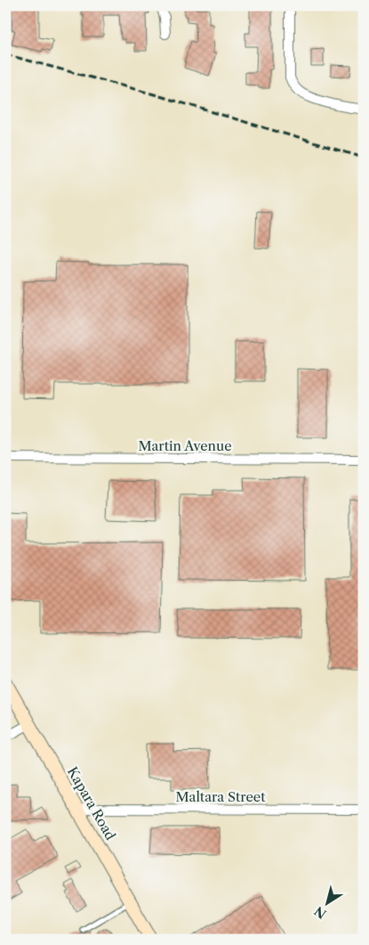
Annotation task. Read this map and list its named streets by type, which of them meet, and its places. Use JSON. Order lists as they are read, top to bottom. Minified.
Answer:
{"streets":{"street":["Martin Avenue","Maltara Street","Kapara Road"]},"crossings":[["Maltara Street","Kapara Road"]],"north":"bottom left"}
